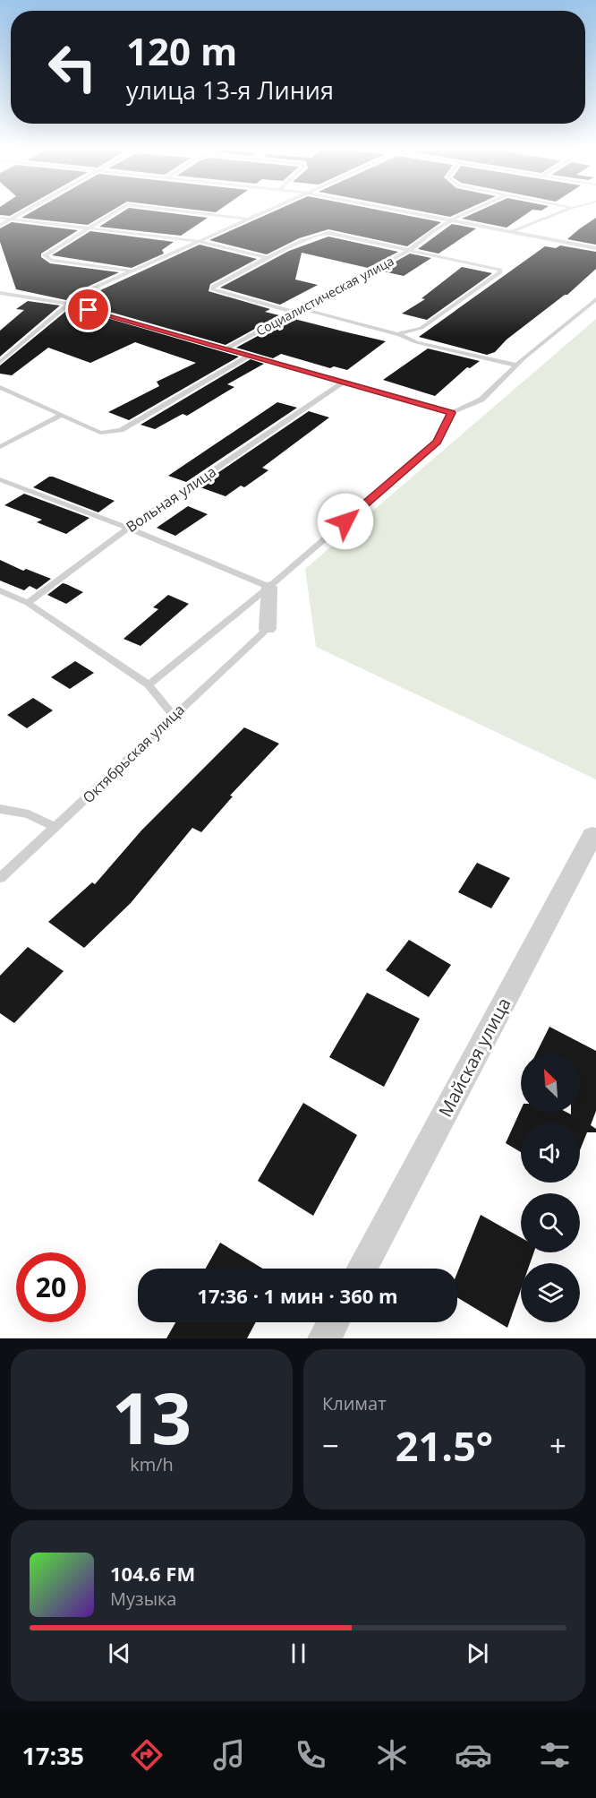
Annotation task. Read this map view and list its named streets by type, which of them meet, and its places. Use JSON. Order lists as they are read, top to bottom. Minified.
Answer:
{"streets":{"street":["Майская улица"],"lane":["Социалистическая улица","Вольная улица","Октябрьская улица"]},"north":"top left","page":{"turn":["120 m","улица 13-я Линия"],"limit":"20","trip":"17:36 · 1 мин · 360 m","tile":[["13","km/h"],"Климат"],"heat":["−","21.5°","+"],"song":["104.6 FM","Музыка"],"tabs":"17:35"}}
